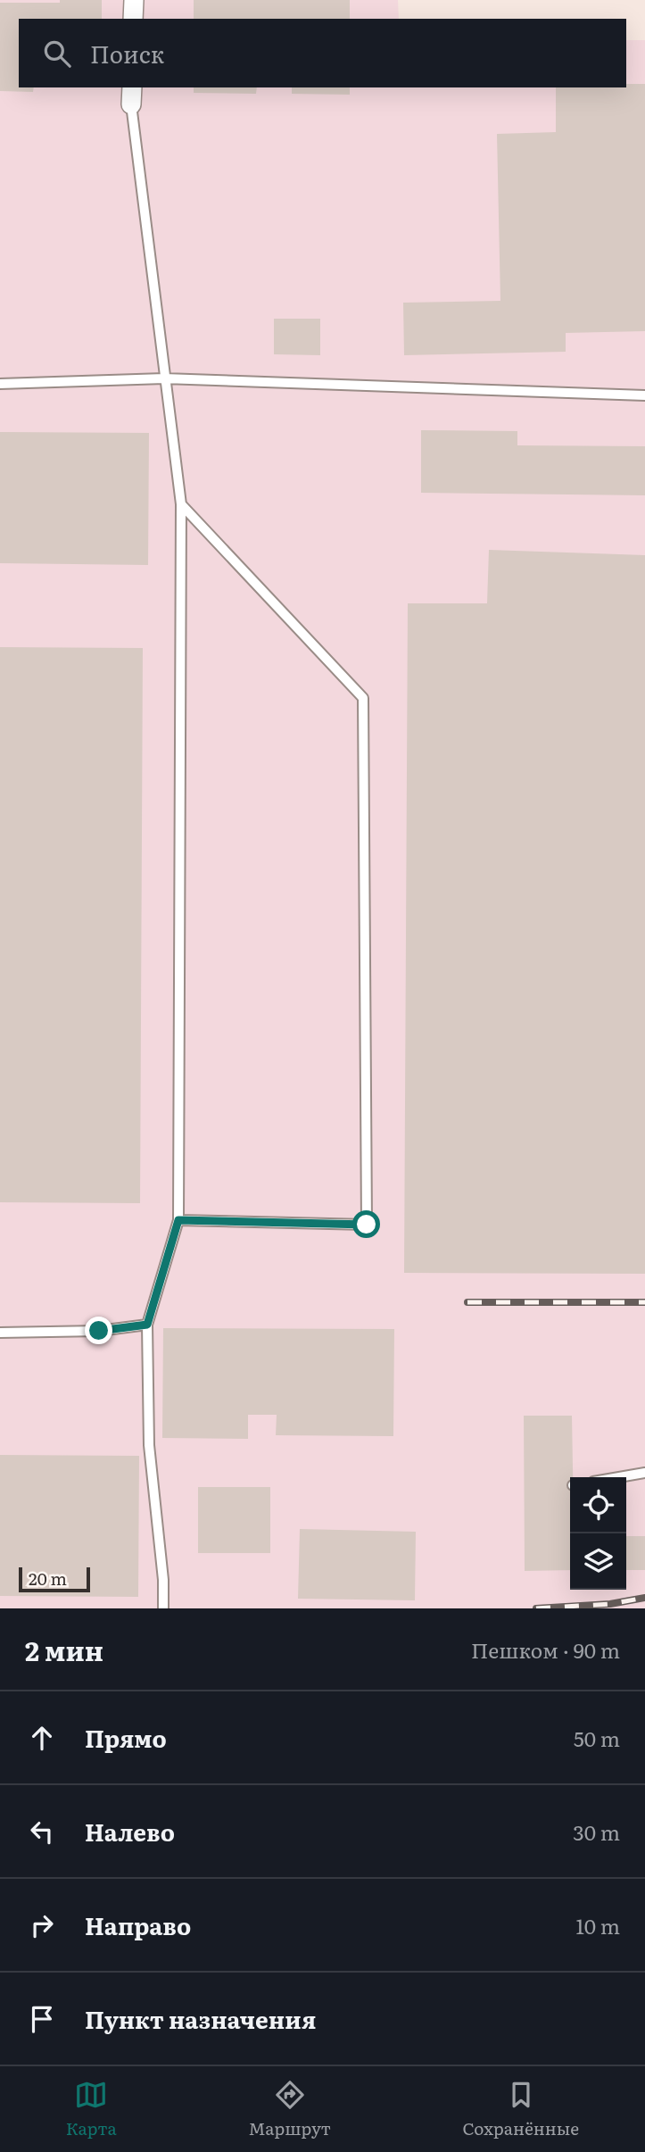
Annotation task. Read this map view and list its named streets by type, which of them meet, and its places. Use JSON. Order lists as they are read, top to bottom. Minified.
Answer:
{"scale_bar":"20 m","page":{"search":"Поиск","scale":"20 m","heading":["2 мин","Пешком · 90 m"],"list":[["Прямо","50 m"],["Налево","30 m"],["Направо","10 m"],"Пункт назначения"],"nav":["Карта","Маршрут","Сохранённые"]}}
